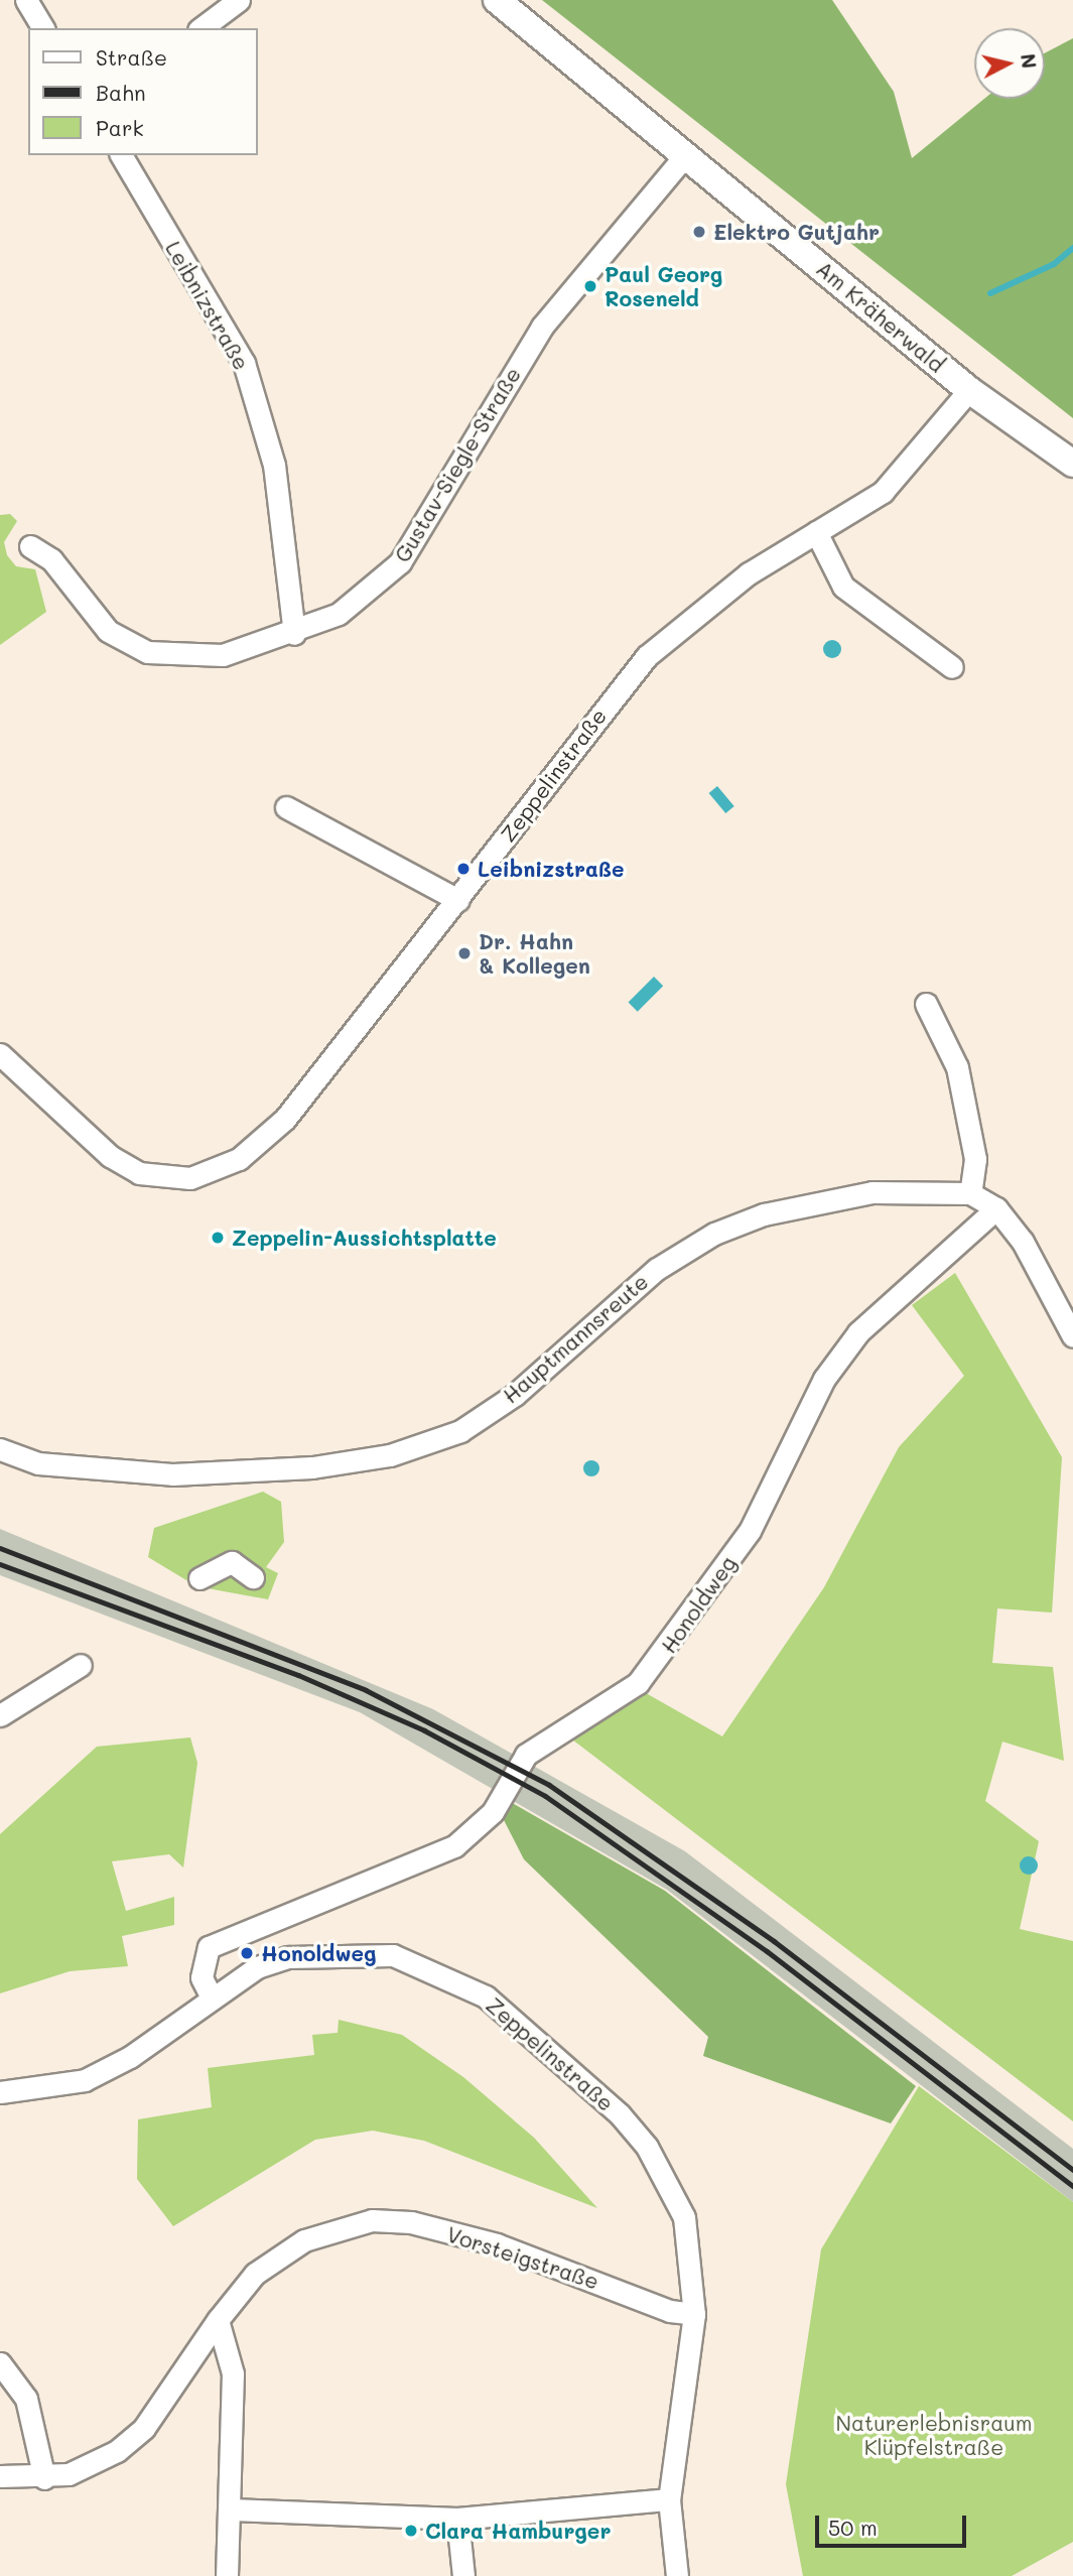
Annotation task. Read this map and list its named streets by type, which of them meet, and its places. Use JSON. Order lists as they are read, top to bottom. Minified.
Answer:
{"streets":{"main road":["Am Kräherwald"],"street":["Leibnizstraße","Gustav-Siegle-Straße","Zeppelinstraße","Hauptmannsreute","Honoldweg","Vorsteigstraße"]},"crossings":[["Leibnizstraße","Gustav-Siegle-Straße"],["Am Kräherwald","Gustav-Siegle-Straße"],["Am Kräherwald","Zeppelinstraße"],["Zeppelinstraße","Honoldweg"],["Zeppelinstraße","Vorsteigstraße"],["Hauptmannsreute","Honoldweg"]],"parks":["Naturerlebnisraum Klüpfelstraße"],"places":["Elektro Gutjahr","Paul Georg Roseneld","Leibnizstraße","Dr. Hahn & Kollegen","Zeppelin-Aussichtsplatte","Honoldweg","Clara Hamburger"],"legend":["Straße","Bahn","Park"],"scale_bar":"50 m","north":"right"}
